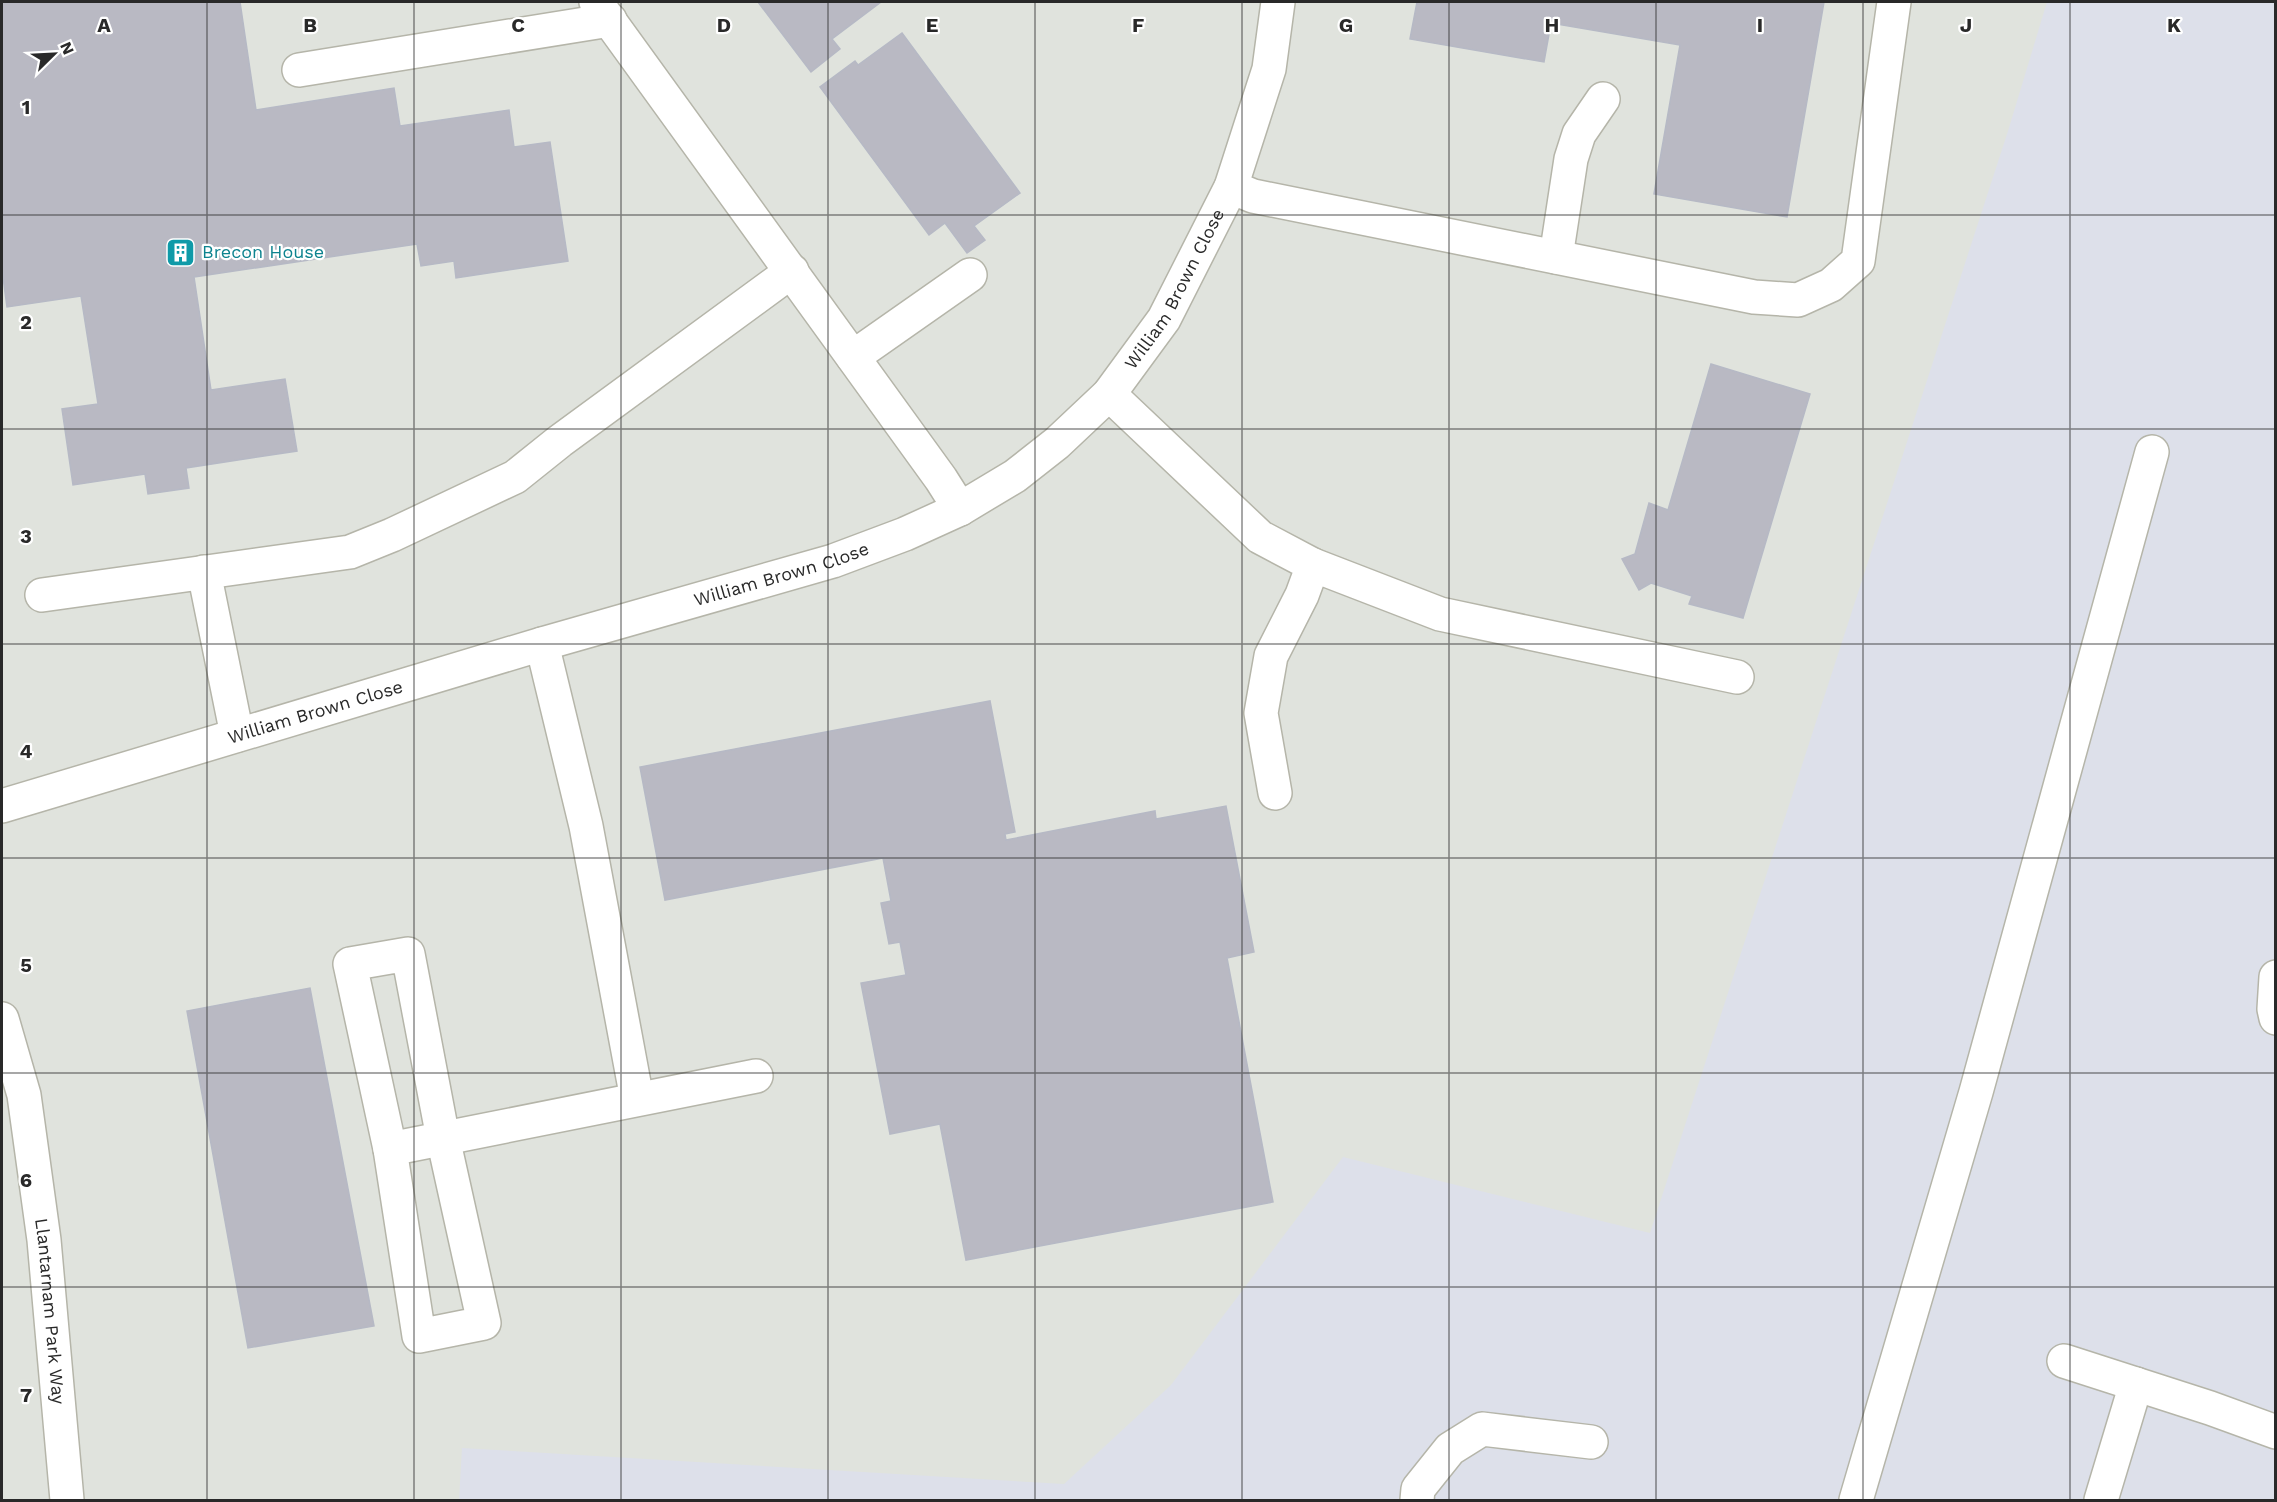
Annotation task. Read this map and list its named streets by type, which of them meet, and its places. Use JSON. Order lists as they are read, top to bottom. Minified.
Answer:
{"streets":{"street":["William Brown Close","Llantarnam Park Way"]},"places":{"building":["Brecon House"]},"north":"top right","grid":{"columns":["A","B","C","D","E","F","G","H","I","J","K"],"rows":["1","2","3","4","5","6","7"]}}
